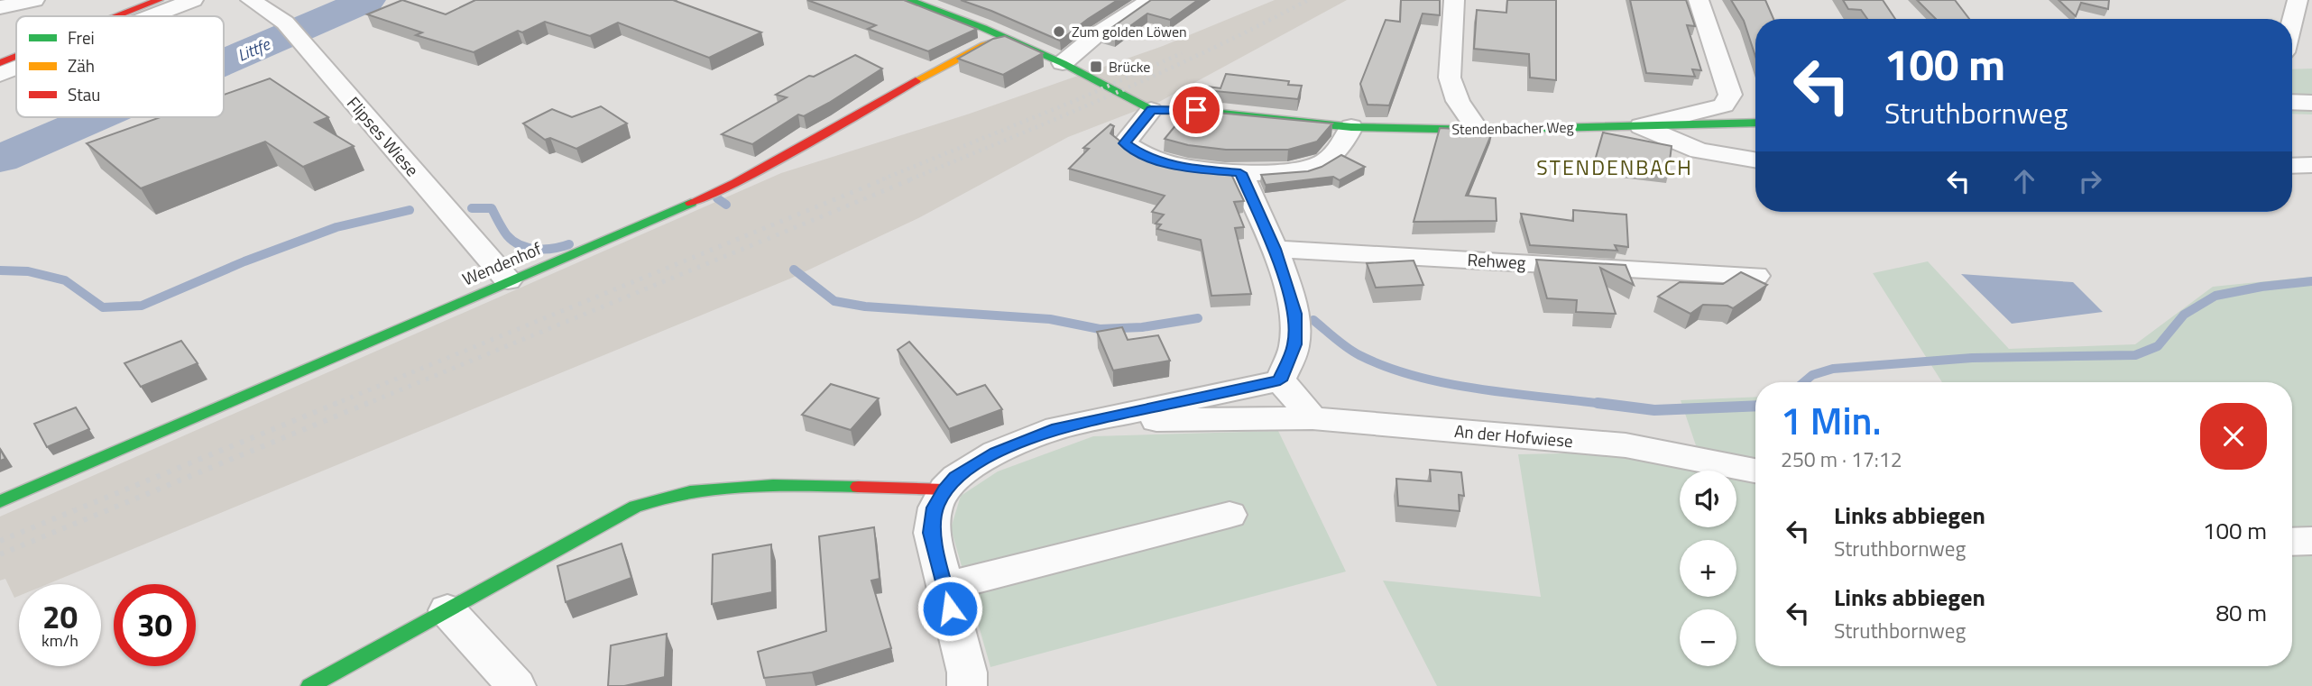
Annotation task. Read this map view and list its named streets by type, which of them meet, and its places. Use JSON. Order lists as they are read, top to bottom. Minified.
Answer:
{"streets":{"street":["Stendenbacher Weg","Flipses Wiese","Rehweg","Wendenhof","An der Hofwiese"]},"crossings":[["Stendenbacher Weg","Wendenhof"],["Flipses Wiese","Wendenhof"]],"districts":["STENDENBACH"],"water":["Littfe"],"places":{"other":["Zum golden Löwen"],"transit":["Brücke"]},"legend":["Frei","Zäh","Stau"],"page":{"turn":["100 m","Struthbornweg"],"heading":["1 Min.","250 m · 17:12"],"map_buttons":["+","−"],"list":[{"name":"Links abbiegen","note":"Struthbornweg","value":"100 m"},{"name":"Links abbiegen","note":"Struthbornweg","value":"80 m"}],"speed":"20 km/h","limit":"30"}}
